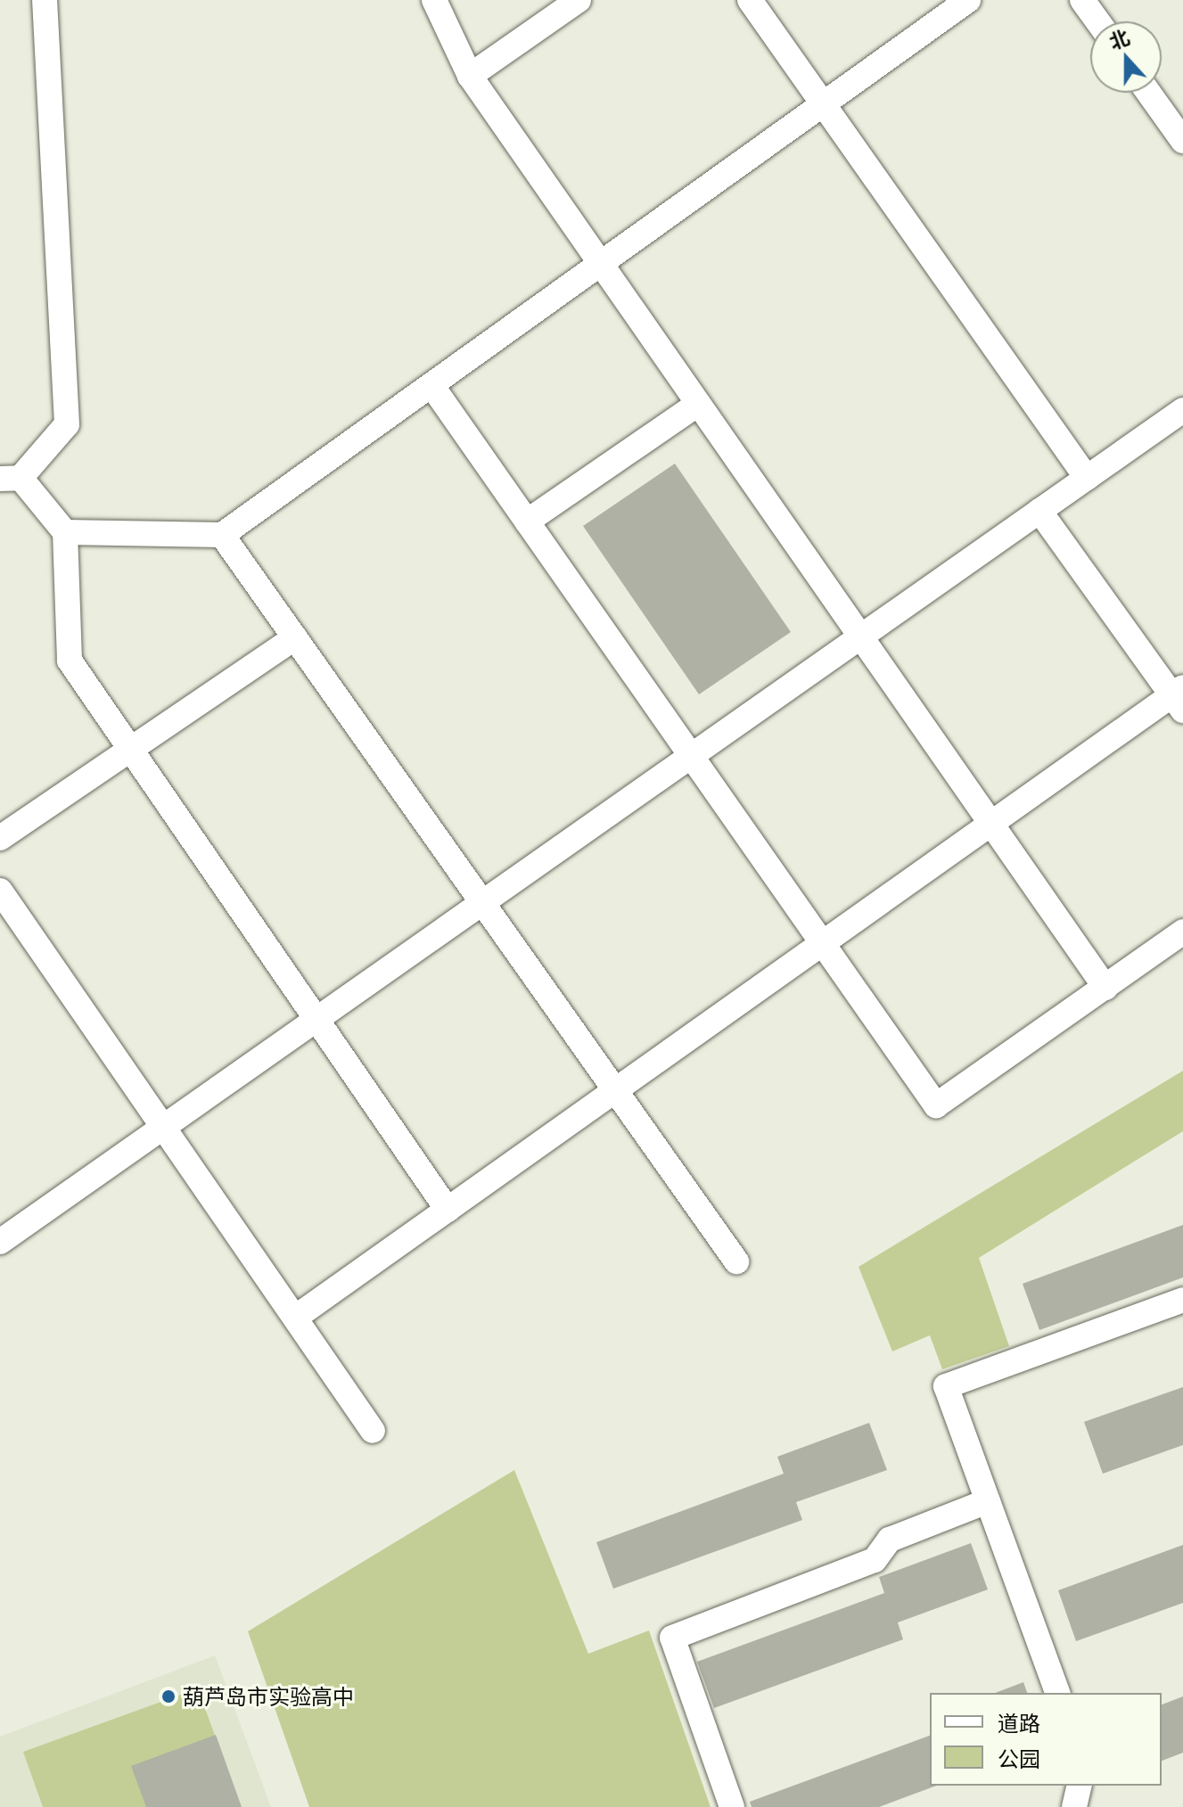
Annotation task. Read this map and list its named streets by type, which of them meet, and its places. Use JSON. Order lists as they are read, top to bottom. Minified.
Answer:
{"places":["葫芦岛市实验高中"],"legend":["道路","公园"],"north":"top"}
